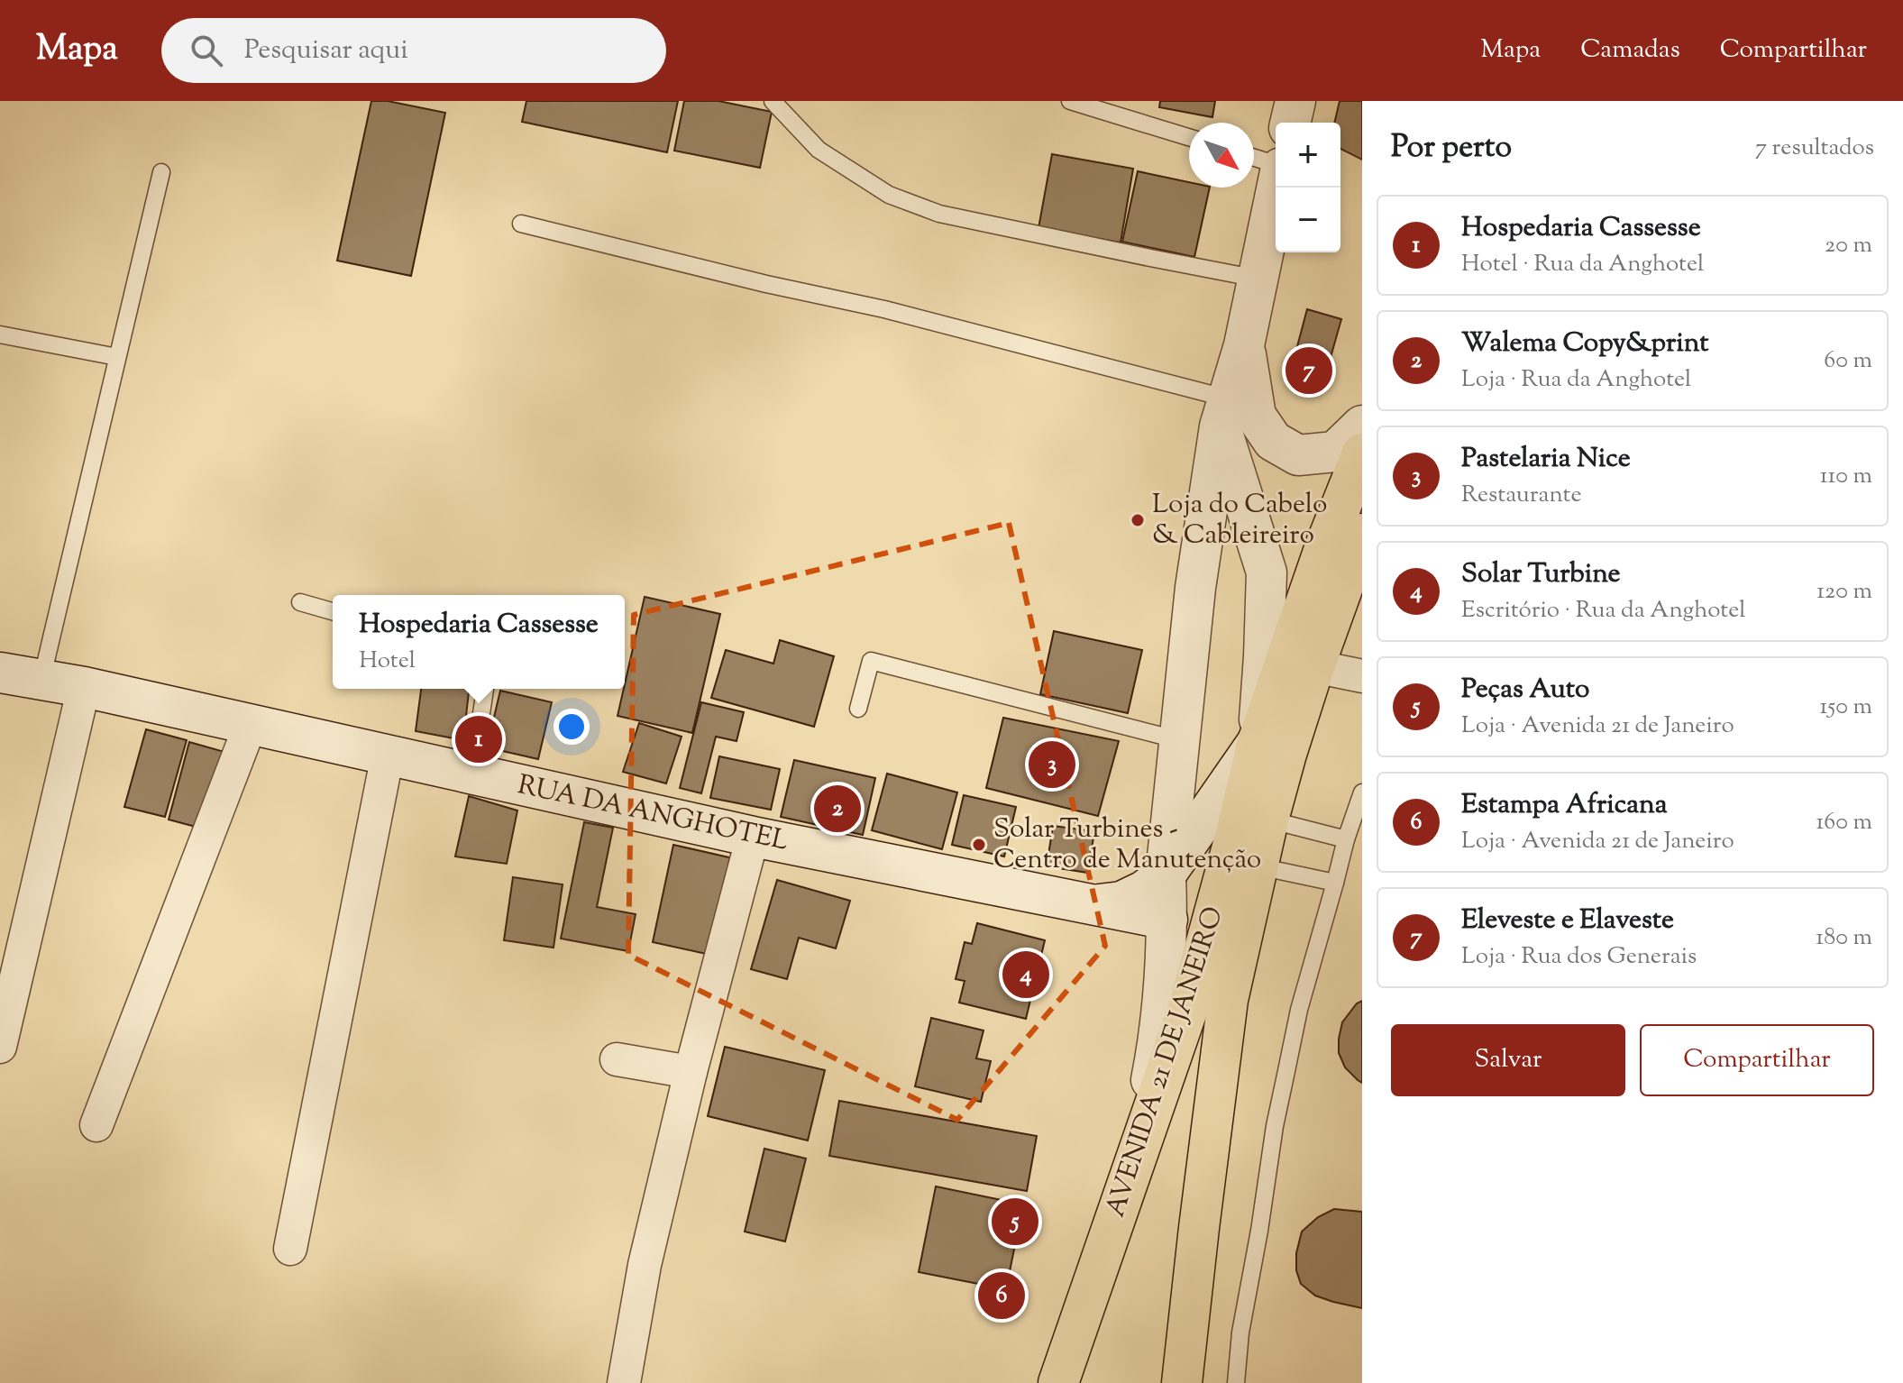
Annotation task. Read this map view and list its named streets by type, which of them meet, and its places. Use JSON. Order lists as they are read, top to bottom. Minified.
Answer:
{"streets":{"main road":["AVENIDA 21 DE JANEIRO"],"street":["RUA DA ANGHOTEL"]},"crossings":[["RUA DA ANGHOTEL","AVENIDA 21 DE JANEIRO"]],"places":["Loja do Cabelo & Cableireiro","Solar Turbines - Centro de Manutenção"],"north":"bottom right","page":{"header":"Mapa","search":"Pesquisar aqui","nav":["Mapa","Camadas","Compartilhar"],"heading":["Por perto","7 resultados"],"map_buttons":["+","−"],"list":[{"mark":"1","name":"Hospedaria Cassesse","note":"Hotel · Rua da Anghotel","value":"20 m"},{"mark":"2","name":"Walema Copy&print","note":"Loja · Rua da Anghotel","value":"60 m"},{"mark":"3","name":"Pastelaria Nice","note":"Restaurante","value":"110 m"},{"mark":"4","name":"Solar Turbine","note":"Escritório · Rua da Anghotel","value":"120 m"},{"mark":"5","name":"Peças Auto","note":"Loja · Avenida 21 de Janeiro","value":"150 m"},{"mark":"6","name":"Estampa Africana","note":"Loja · Avenida 21 de Janeiro","value":"160 m"},{"mark":"7","name":"Eleveste e Elaveste","note":"Loja · Rua dos Generais","value":"180 m"}],"pins":["7","1","3","2","4","5","6"],"popup":["Hospedaria Cassesse","Hotel"],"buttons":["Salvar","Compartilhar"]}}
